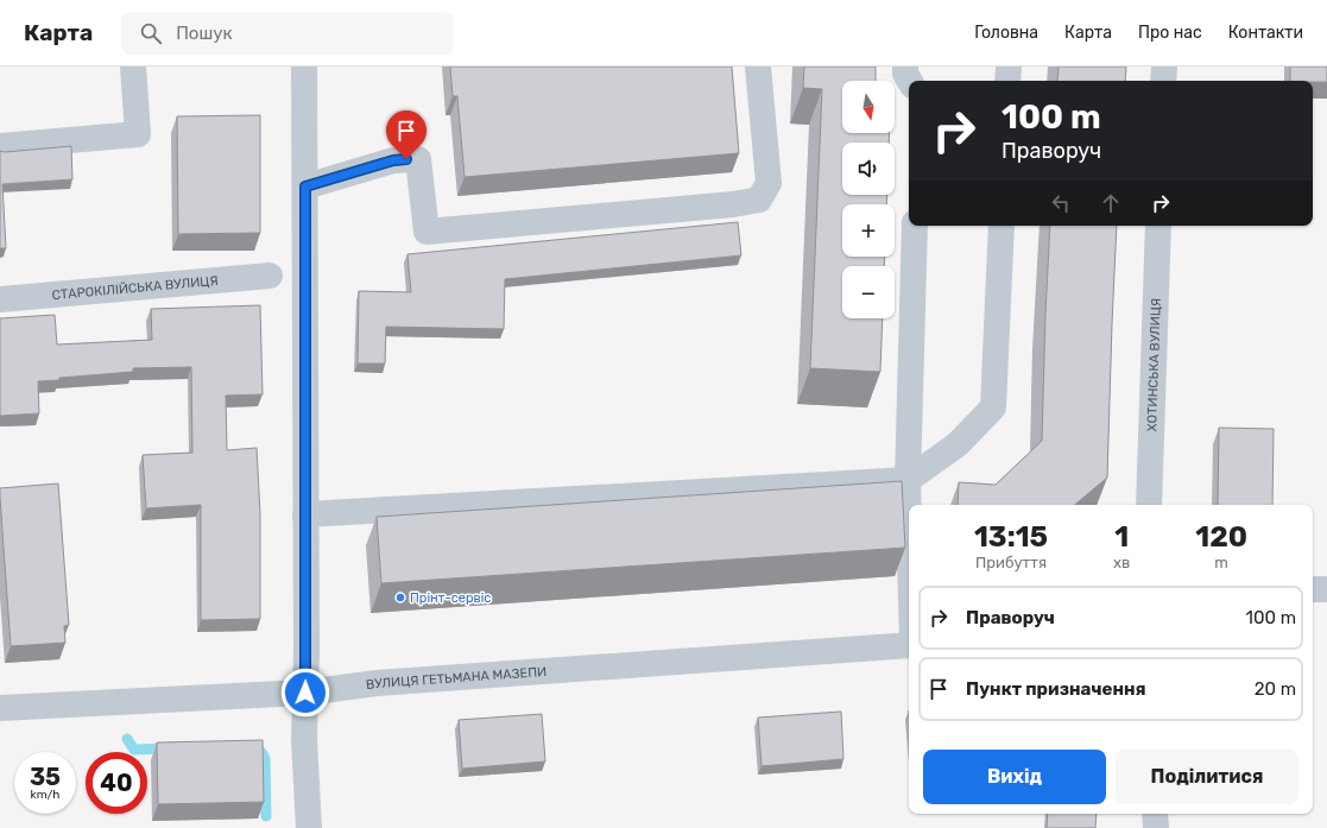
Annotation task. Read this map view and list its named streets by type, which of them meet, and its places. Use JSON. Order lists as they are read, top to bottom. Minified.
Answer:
{"streets":{"street":["СТАРОКІЛІЙСЬКА ВУЛИЦЯ","ХОТИНСЬКА ВУЛИЦЯ","ВУЛИЦЯ ГЕТЬМАНА МАЗЕПИ"]},"places":["Прінт-сервіс"],"north":"bottom","page":{"header":"Карта","search":"Пошук","nav":["Головна","Карта","Про нас","Контакти"],"map_buttons":["+","−"],"turn":["100 m","Праворуч"],"eta":["13:15","Прибуття","1","хв","120","m"],"list":[{"name":"Праворуч","value":"100 m"},{"name":"Пункт призначення","value":"20 m"}],"buttons":["Вихід","Поділитися"],"speed":"35 km/h","limit":"40"}}
